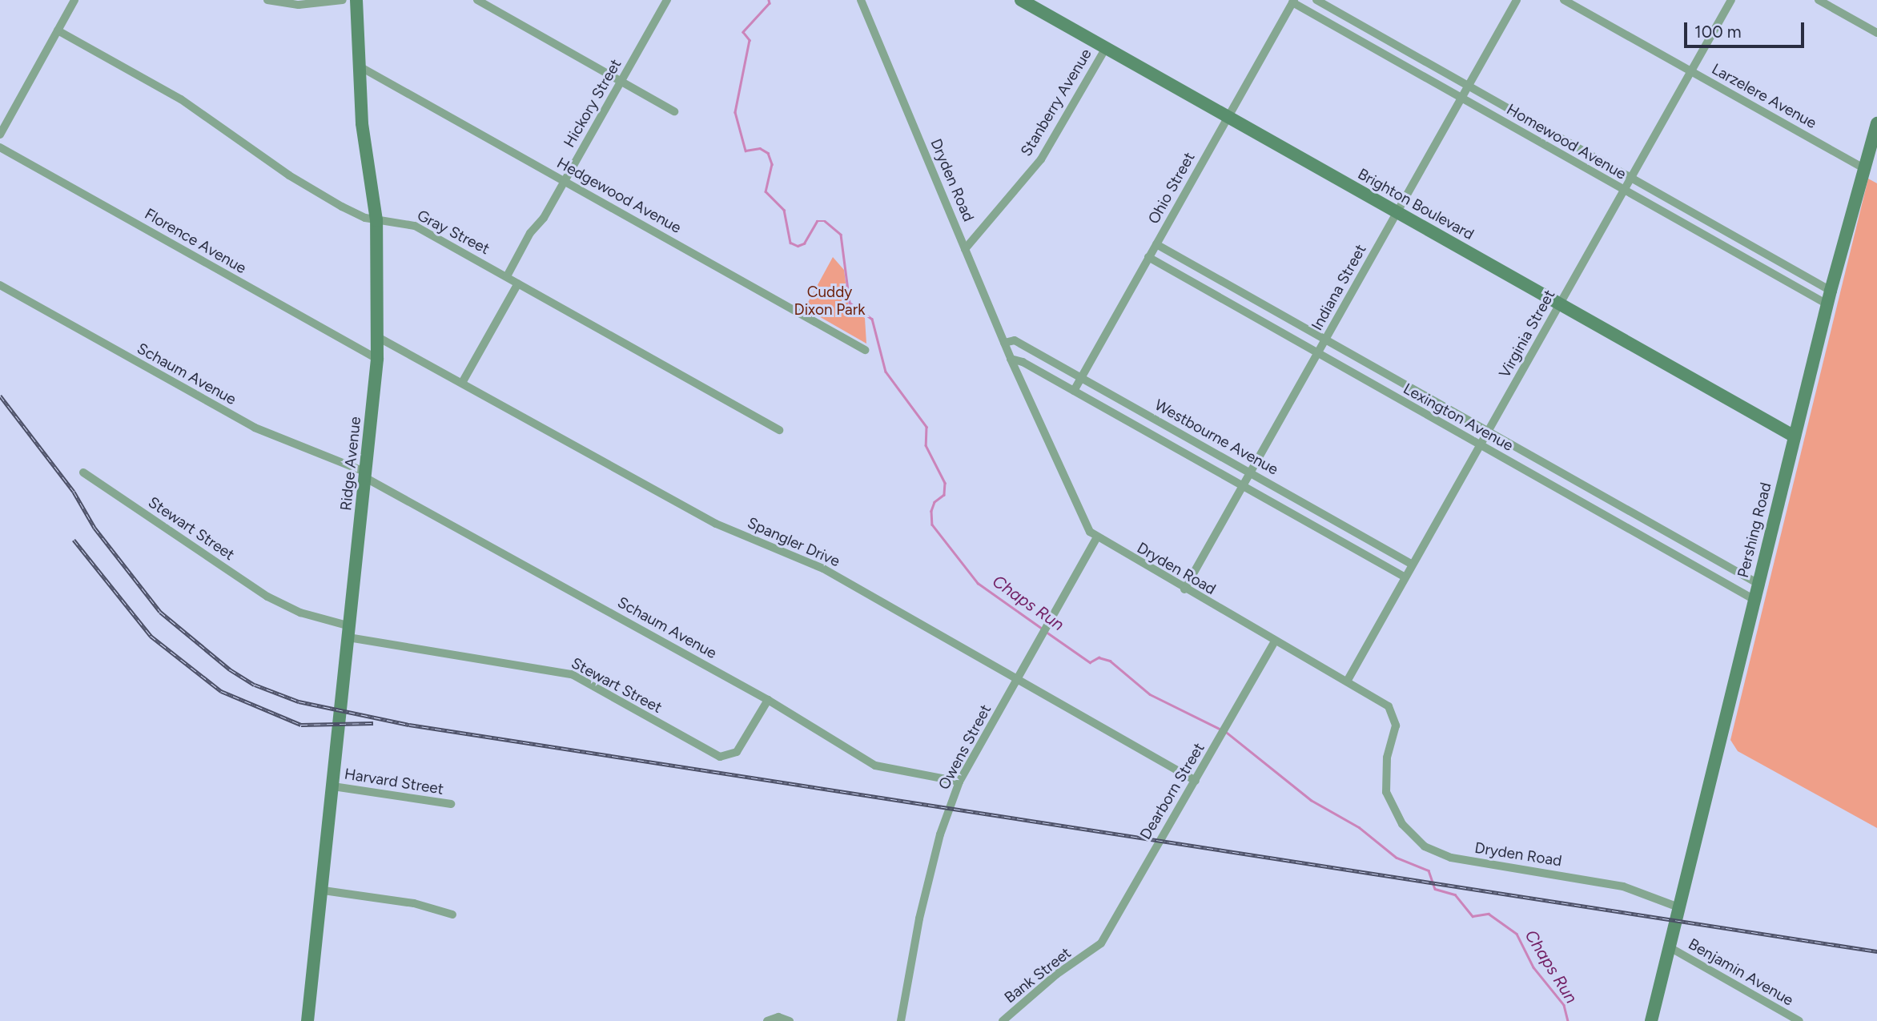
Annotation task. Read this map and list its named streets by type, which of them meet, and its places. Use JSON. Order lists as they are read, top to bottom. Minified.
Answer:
{"streets":{"street":["Larzelere Avenue","Stanberry Avenue","Hickory Street","Homewood Avenue","Dryden Road","Ohio Street","Hedgewood Avenue","Brighton Boulevard","Gray Street","Florence Avenue","Indiana Street","Virginia Street","Schaum Avenue","Lexington Avenue","Westbourne Avenue","Ridge Avenue","Stewart Street","Pershing Road","Spangler Drive","Owens Street","Harvard Street","Dearborn Street","Benjamin Avenue","Bank Street"]},"crossings":[["Larzelere Avenue","Virginia Street"],["Larzelere Avenue","Pershing Road"],["Stanberry Avenue","Dryden Road"],["Stanberry Avenue","Brighton Boulevard"],["Hickory Street","Hedgewood Avenue"],["Hickory Street","Gray Street"],["Homewood Avenue","Ohio Street"],["Homewood Avenue","Indiana Street"],["Homewood Avenue","Virginia Street"],["Homewood Avenue","Pershing Road"],["Dryden Road","Indiana Street"],["Dryden Road","Virginia Street"],["Dryden Road","Westbourne Avenue"],["Dryden Road","Pershing Road"],["Dryden Road","Owens Street"],["Dryden Road","Dearborn Street"],["Ohio Street","Brighton Boulevard"],["Ohio Street","Lexington Avenue"],["Ohio Street","Westbourne Avenue"],["Hedgewood Avenue","Ridge Avenue"],["Brighton Boulevard","Indiana Street"],["Brighton Boulevard","Virginia Street"],["Brighton Boulevard","Pershing Road"],["Gray Street","Ridge Avenue"],["Florence Avenue","Ridge Avenue"],["Indiana Street","Lexington Avenue"],["Indiana Street","Westbourne Avenue"],["Virginia Street","Lexington Avenue"],["Virginia Street","Westbourne Avenue"],["Schaum Avenue","Ridge Avenue"],["Schaum Avenue","Stewart Street"],["Schaum Avenue","Owens Street"],["Lexington Avenue","Pershing Road"],["Ridge Avenue","Stewart Street"],["Ridge Avenue","Spangler Drive"],["Ridge Avenue","Harvard Street"],["Pershing Road","Benjamin Avenue"],["Spangler Drive","Owens Street"],["Spangler Drive","Dearborn Street"],["Dearborn Street","Bank Street"]],"water":["Chaps Run"],"parks":["Cuddy Dixon Park"],"scale_bar":"100 m"}
